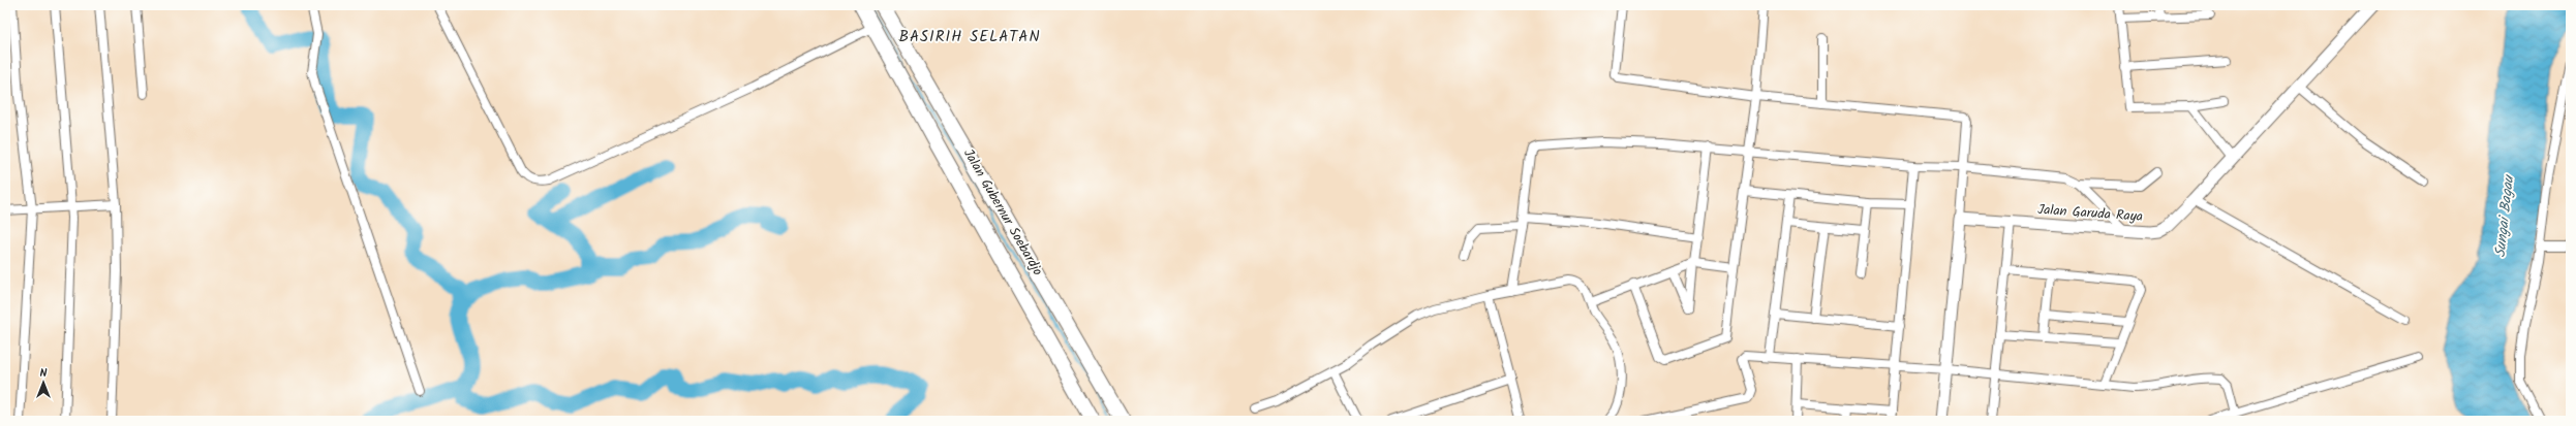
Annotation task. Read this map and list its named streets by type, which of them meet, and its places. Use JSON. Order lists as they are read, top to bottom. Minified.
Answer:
{"streets":{"highway":["Jalan Gubernur Soebardjo"],"street":["Jalan Garuda Raya"]},"districts":["BASIRIH SELATAN"],"water":["Sungai Bagau"],"north":"top"}
